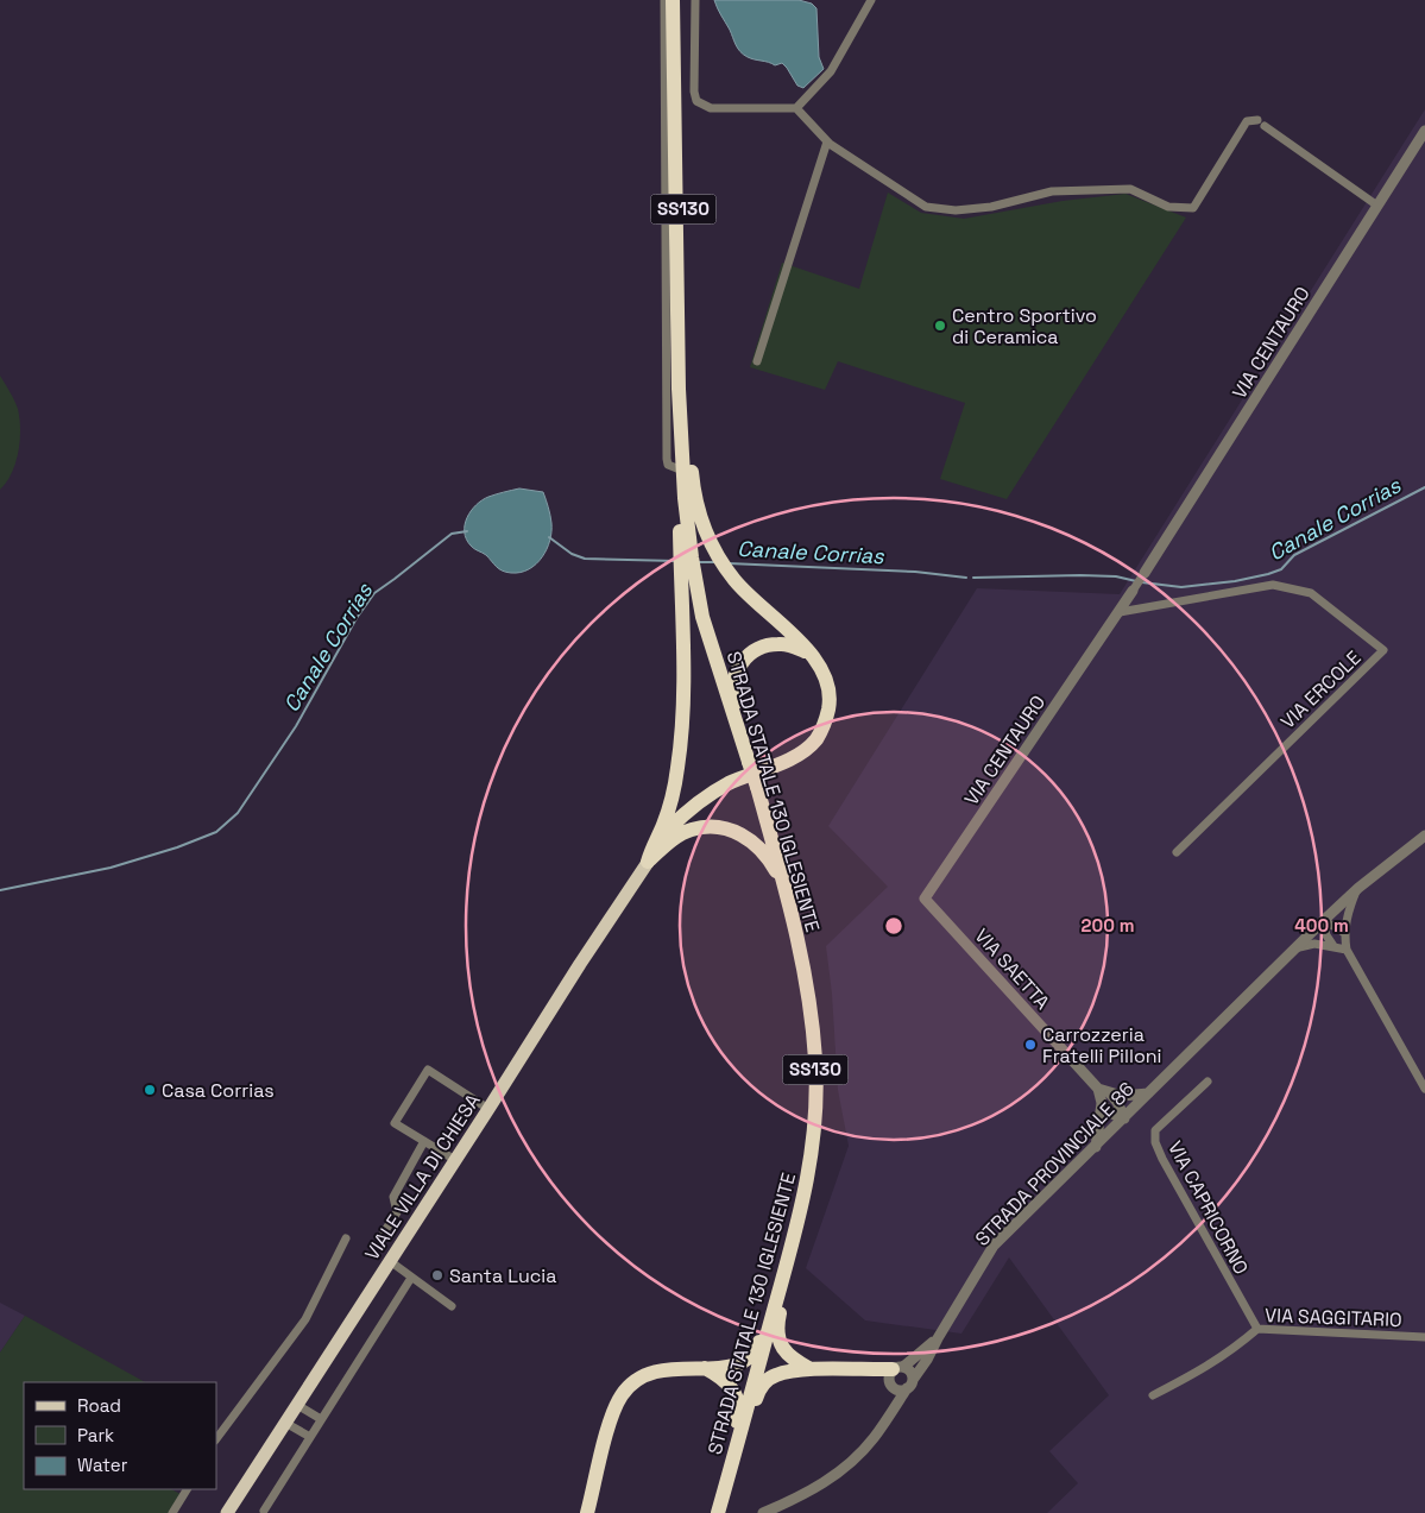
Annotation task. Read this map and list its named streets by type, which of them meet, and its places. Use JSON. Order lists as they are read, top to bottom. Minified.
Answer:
{"streets":{"highway":["SS130","STRADA STATALE 130 IGLESIENTE"],"main road":["VIALE VILLA DI CHIESA"],"street":["VIA CENTAURO","VIA ERCOLE","VIA SAETTA","STRADA PROVINCIALE 86","VIA CAPRICORNO","VIA SAGGITARIO"]},"crossings":[["VIA CENTAURO","VIA ERCOLE"],["VIA CENTAURO","VIA SAETTA"],["VIA SAETTA","STRADA PROVINCIALE 86"],["VIA CAPRICORNO","VIA SAGGITARIO"]],"water":["Canale Corrias"],"places":["Centro Sportivo di Ceramica","Carrozzeria Fratelli Pilloni","Casa Corrias","Santa Lucia"],"legend":["Road","Park","Water"],"rings":["200 m","400 m"]}
